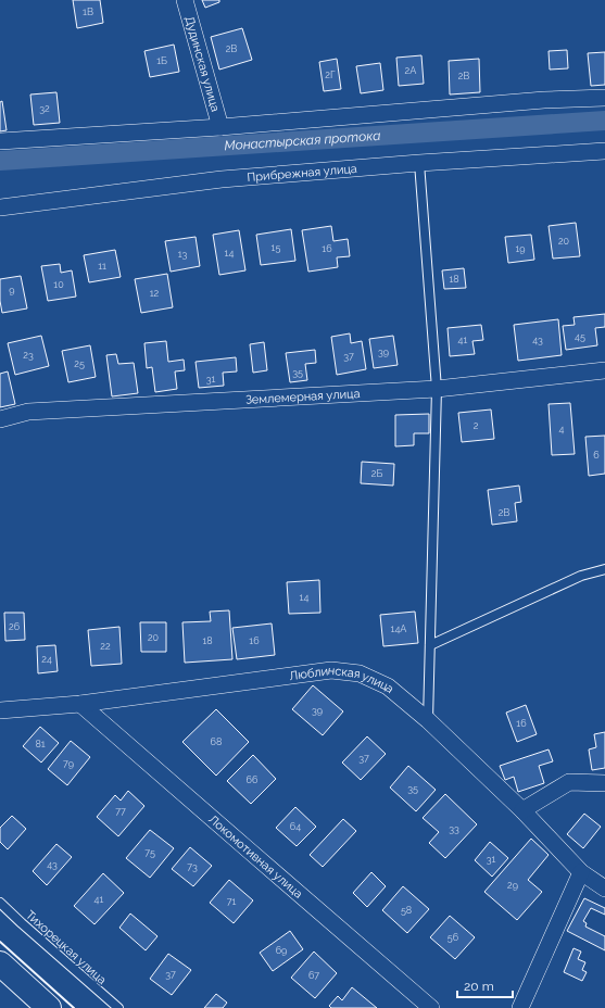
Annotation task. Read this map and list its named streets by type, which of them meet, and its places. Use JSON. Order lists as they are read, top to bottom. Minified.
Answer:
{"streets":{"street":["Дудинская улица","Прибрежная улица","Землемерная улица","Люблинская улица","Локомотивная улица"],"lane":["Тихорецкая улица"]},"crossings":[["Люблинская улица","Локомотивная улица"]],"water":["Монастырская протока"],"house_numbers":["1В","2В","1Б","2А","2Г","2В","32","20","15","16","19","14","13","11","18","10","9","12","45","41","43","39","23","37","25","35","31","2","4","6","2Б","2В","14","26","14А","20","18","16","22","24","39","16","68","81","37","79","66","35","77","64","33","75","31","43","73","29","41","71","58","56","69","37","67"],"scale_bar":"20 m"}
